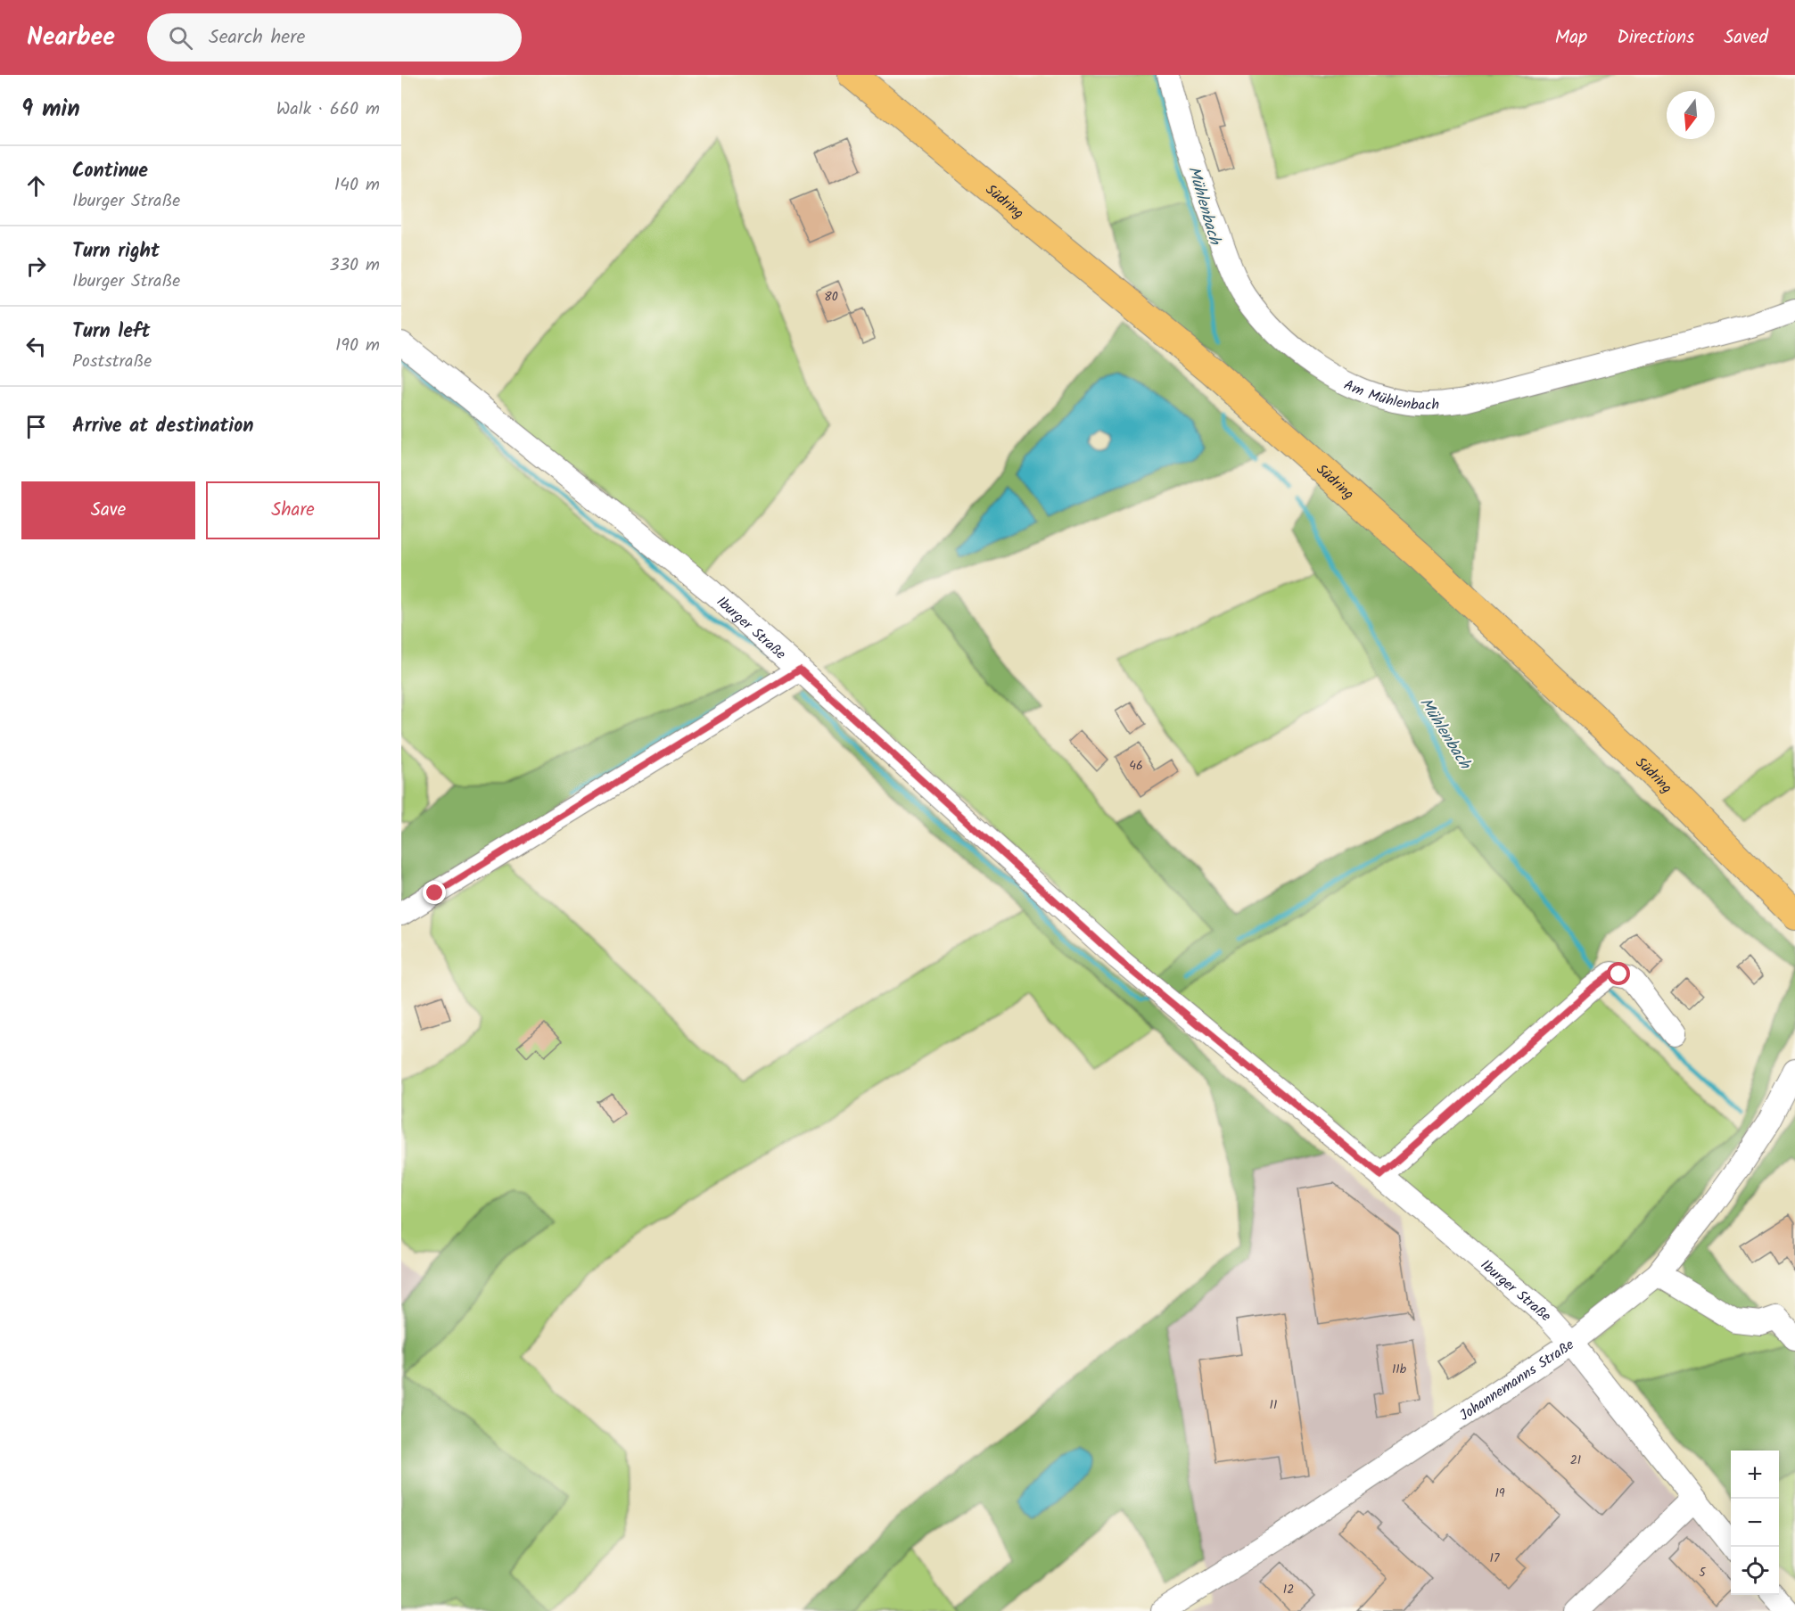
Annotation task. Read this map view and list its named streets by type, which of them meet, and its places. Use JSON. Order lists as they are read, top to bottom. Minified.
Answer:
{"streets":{"main road":["Südring"],"street":["Am Mühlenbach","Iburger Straße","Johannemanns Straße"]},"crossings":[["Iburger Straße","Johannemanns Straße"]],"water":["Mühlenbach"],"house_numbers":["80","46","11b","11","21","19","17","5","12"],"north":"bottom","page":{"header":"Nearbee","search":"Search here","nav":["Map","Directions","Saved"],"heading":["9 min","Walk · 660 m"],"list":[["Continue","Iburger Straße","140 m"],["Turn right","Iburger Straße","330 m"],["Turn left","Poststraße","190 m"],"Arrive at destination"],"buttons":["Save","Share"],"map_buttons":["+","−"]}}
